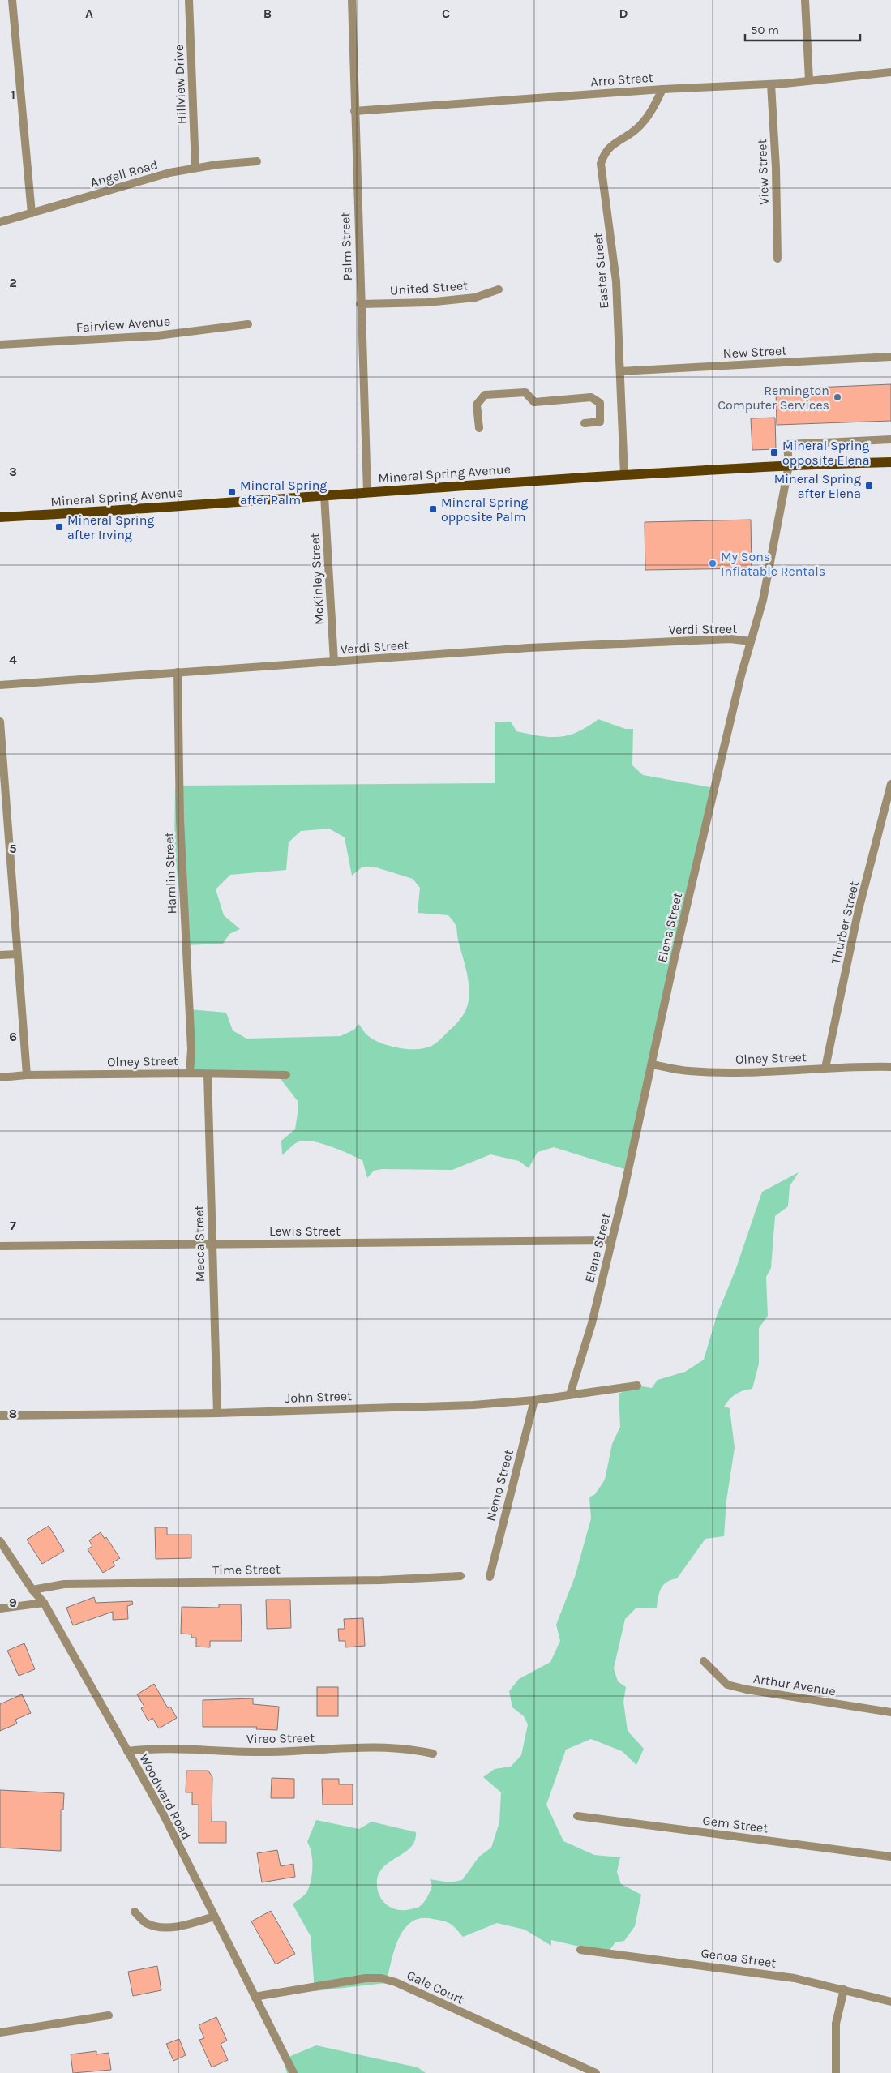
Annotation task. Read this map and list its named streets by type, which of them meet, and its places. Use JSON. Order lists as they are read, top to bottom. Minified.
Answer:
{"streets":{"main road":["Mineral Spring Avenue"],"street":["Arro Street","Hillview Drive","View Street","Angell Road","Palm Street","Easter Street","United Street","Fairview Avenue","New Street","McKinley Street","Verdi Street","Hamlin Street","Thurber Street","Elena Street","Olney Street","Lewis Street","Mecca Street","John Street","Nemo Street","Time Street","Arthur Avenue","Vireo Street","Woodward Road","Gem Street","Genoa Street","Gale Court"]},"crossings":[["Arro Street","View Street"],["Arro Street","Palm Street"],["Arro Street","Easter Street"],["Hillview Drive","Angell Road"],["Palm Street","United Street"],["Palm Street","Mineral Spring Avenue"],["Easter Street","New Street"],["Easter Street","Mineral Spring Avenue"],["Mineral Spring Avenue","McKinley Street"],["Mineral Spring Avenue","Elena Street"],["McKinley Street","Verdi Street"],["Verdi Street","Hamlin Street"],["Verdi Street","Elena Street"],["Hamlin Street","Olney Street"],["Thurber Street","Olney Street"],["Elena Street","Olney Street"],["Elena Street","Lewis Street"],["Elena Street","John Street"],["Olney Street","Mecca Street"],["Lewis Street","Mecca Street"],["Mecca Street","John Street"],["John Street","Nemo Street"],["Time Street","Woodward Road"],["Vireo Street","Woodward Road"],["Woodward Road","Gale Court"]],"places":{"other":["Remington Computer Services","My Sons Inflatable Rentals"],"transit":["Mineral Spring opposite Elena","Mineral Spring after Elena","Mineral Spring after Palm","Mineral Spring opposite Palm","Mineral Spring after Irving"]},"scale_bar":"50 m","grid":{"columns":["A","B","C","D"],"rows":["1","2","3","4","5","6","7","8","9"]}}
